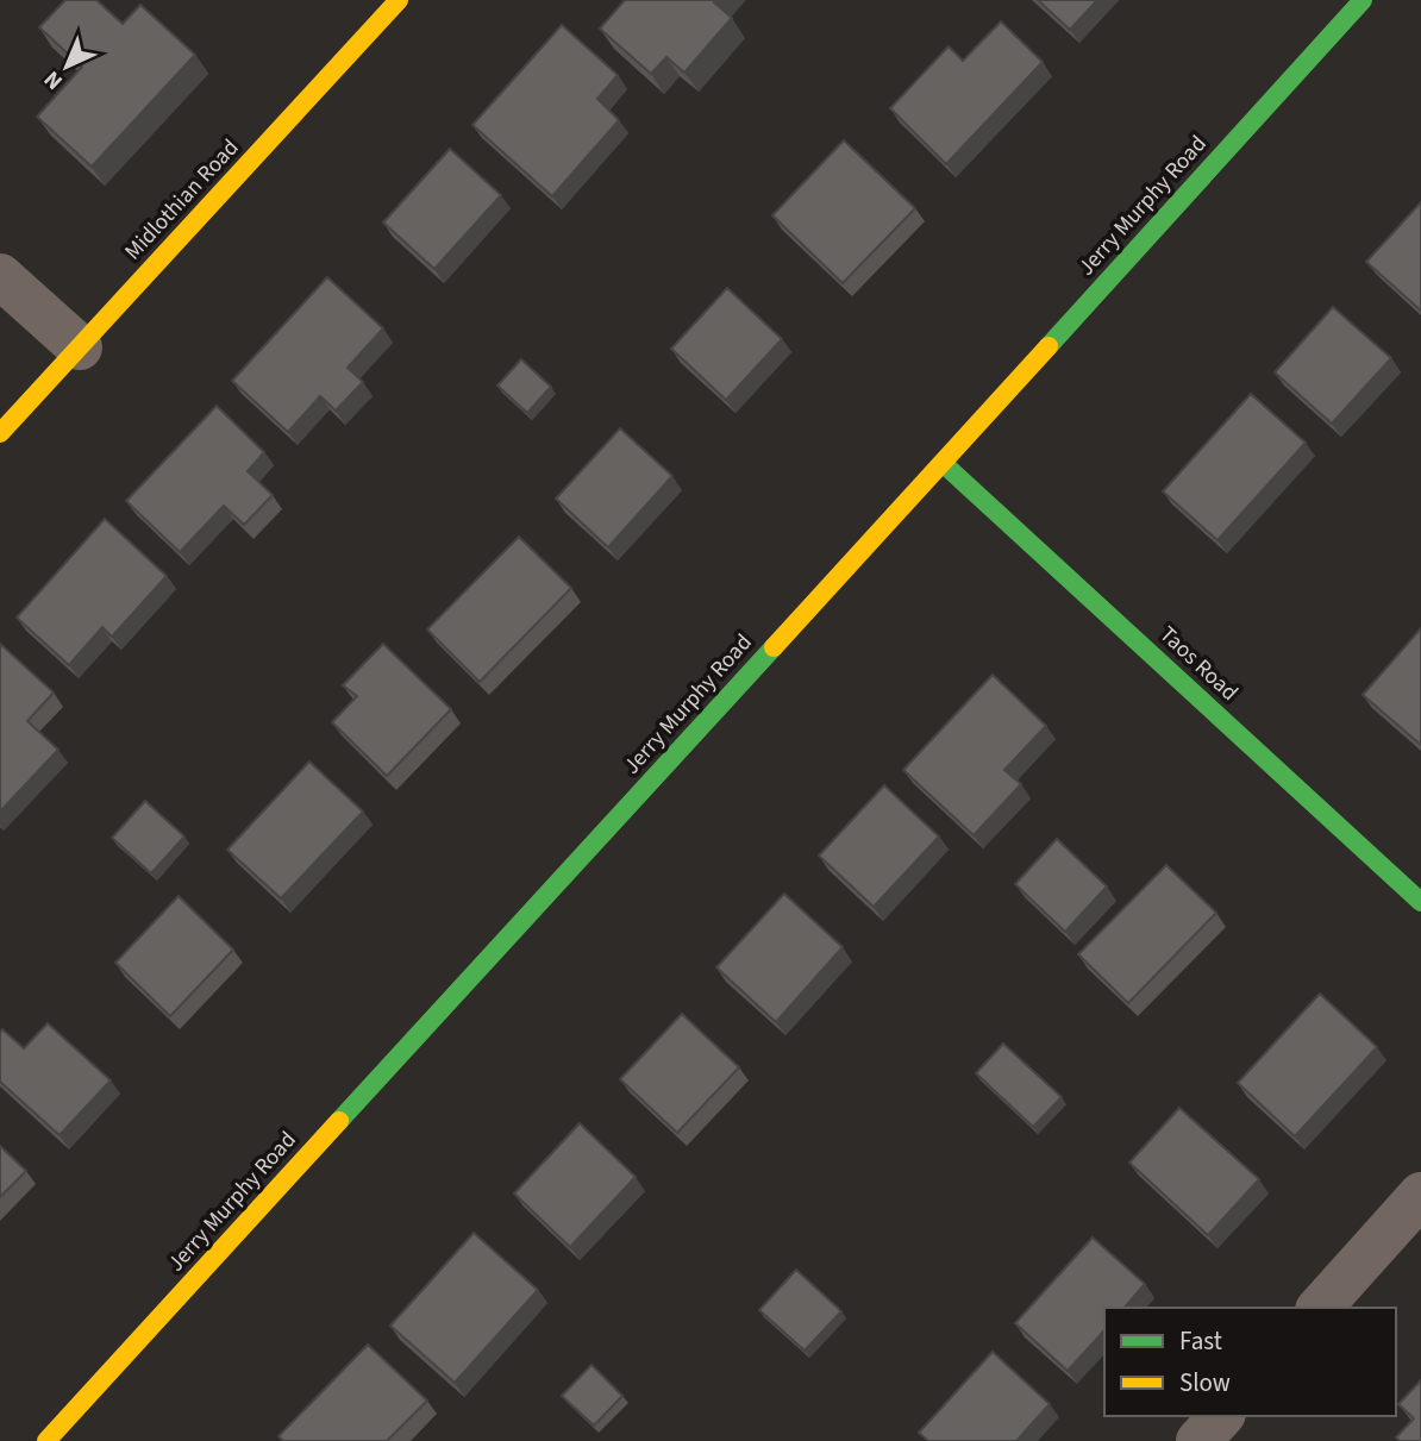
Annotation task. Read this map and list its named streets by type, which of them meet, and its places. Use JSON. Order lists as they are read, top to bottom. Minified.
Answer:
{"streets":{"street":["Midlothian Road","Jerry Murphy Road","Taos Road"]},"crossings":[["Jerry Murphy Road","Taos Road"]],"legend":["Fast","Slow"],"north":"bottom left"}
